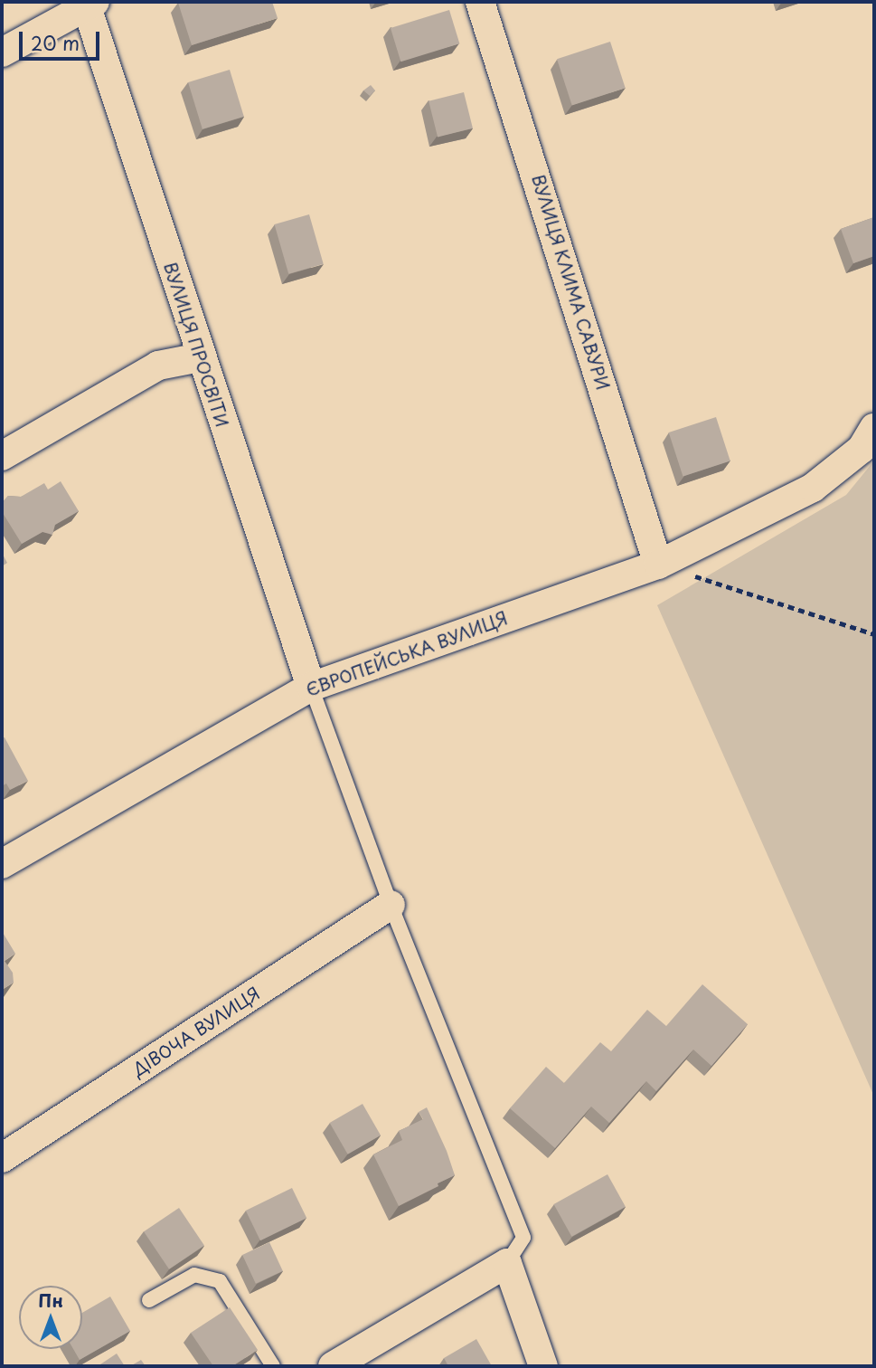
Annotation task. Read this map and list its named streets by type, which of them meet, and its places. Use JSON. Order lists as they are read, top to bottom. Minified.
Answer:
{"streets":{"street":["ВУЛИЦЯ КЛИМА САВУРИ","ВУЛИЦЯ ПРОСВІТИ","ЄВРОПЕЙСЬКА ВУЛИЦЯ","ДІВОЧА ВУЛИЦЯ"]},"crossings":[["ВУЛИЦЯ КЛИМА САВУРИ","ЄВРОПЕЙСЬКА ВУЛИЦЯ"],["ВУЛИЦЯ ПРОСВІТИ","ЄВРОПЕЙСЬКА ВУЛИЦЯ"]],"scale_bar":"20 m","north":"top"}
